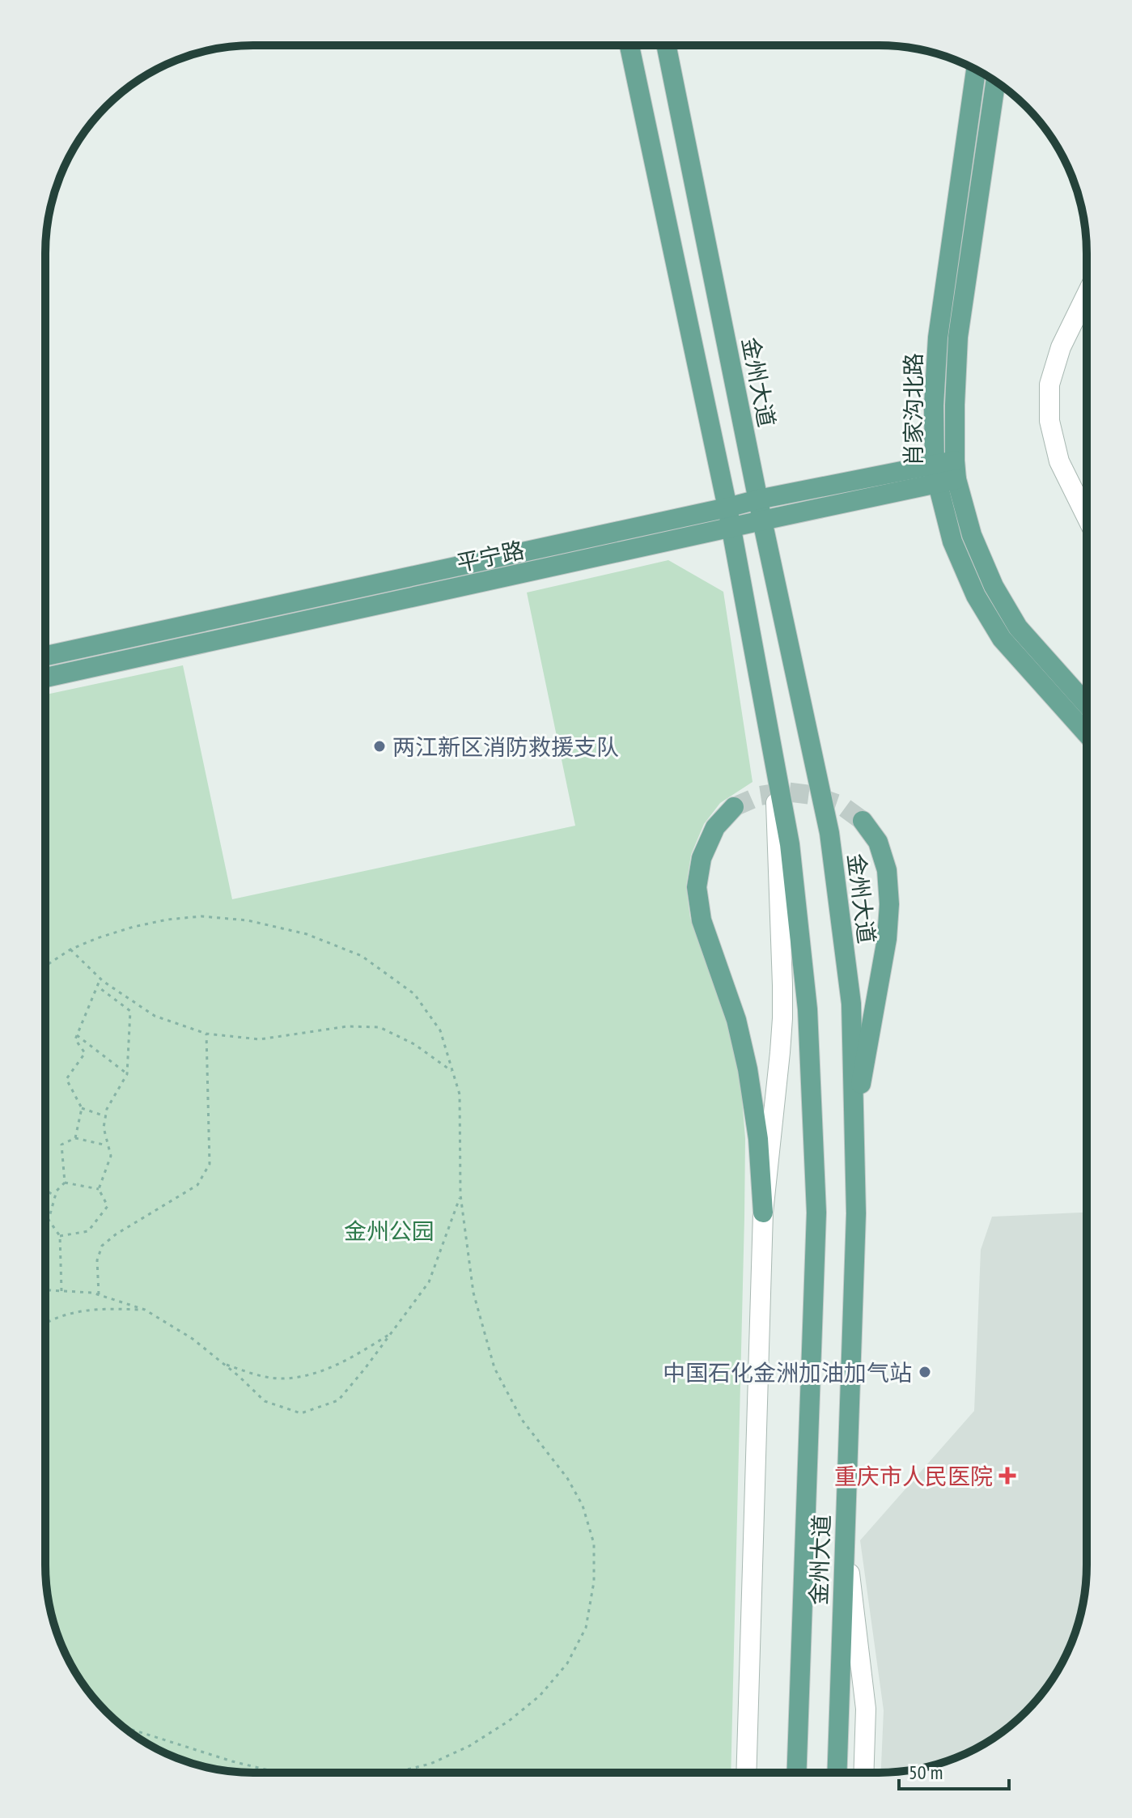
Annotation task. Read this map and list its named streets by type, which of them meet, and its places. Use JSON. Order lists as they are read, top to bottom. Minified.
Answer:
{"streets":{"main road":["金州大道","肖家沟北路","平宁路"]},"crossings":[["金州大道","平宁路"],["肖家沟北路","平宁路"]],"parks":["金州公园"],"places":{"other":["两江新区消防救援支队","中国石化金洲加油加气站"],"health":["重庆市人民医院"]},"scale_bar":"50 m"}
